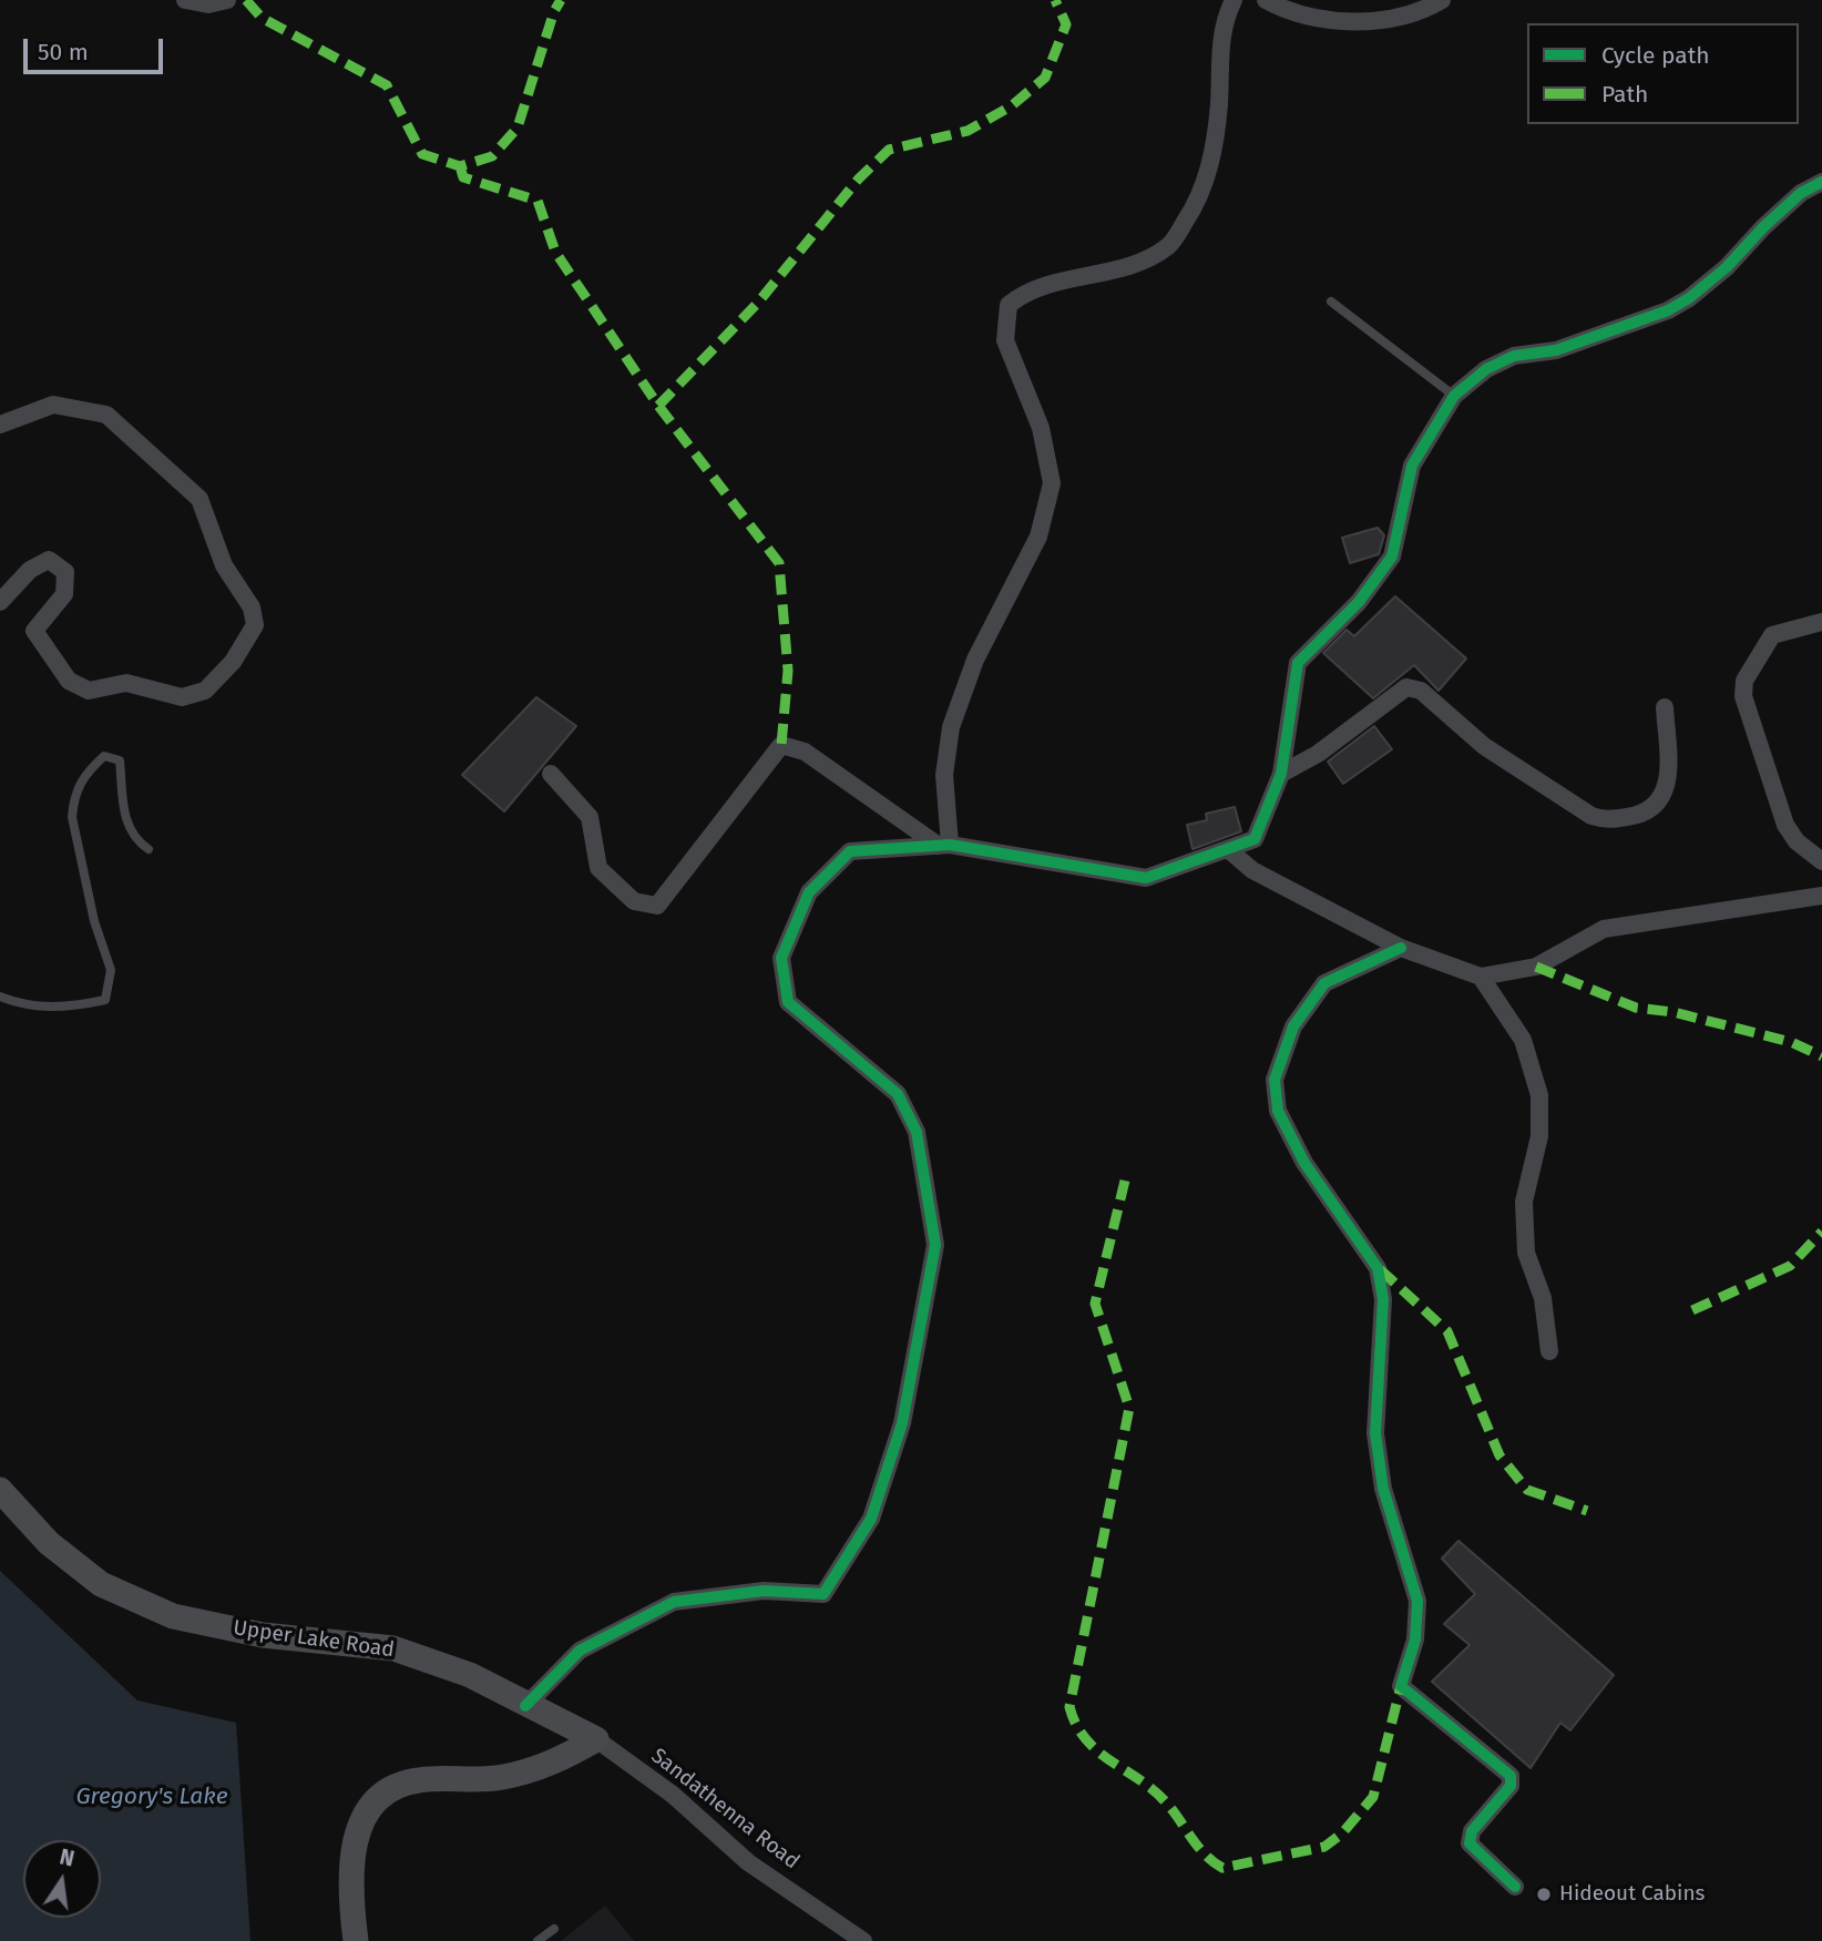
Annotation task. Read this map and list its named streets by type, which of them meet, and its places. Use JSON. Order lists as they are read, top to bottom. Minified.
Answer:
{"streets":{"street":["Upper Lake Road","Sandathenna Road"]},"crossings":[["Upper Lake Road","Sandathenna Road"]],"water":["Gregory's Lake"],"places":["Hideout Cabins"],"legend":["Cycle path","Path"],"scale_bar":"50 m","north":"top"}
